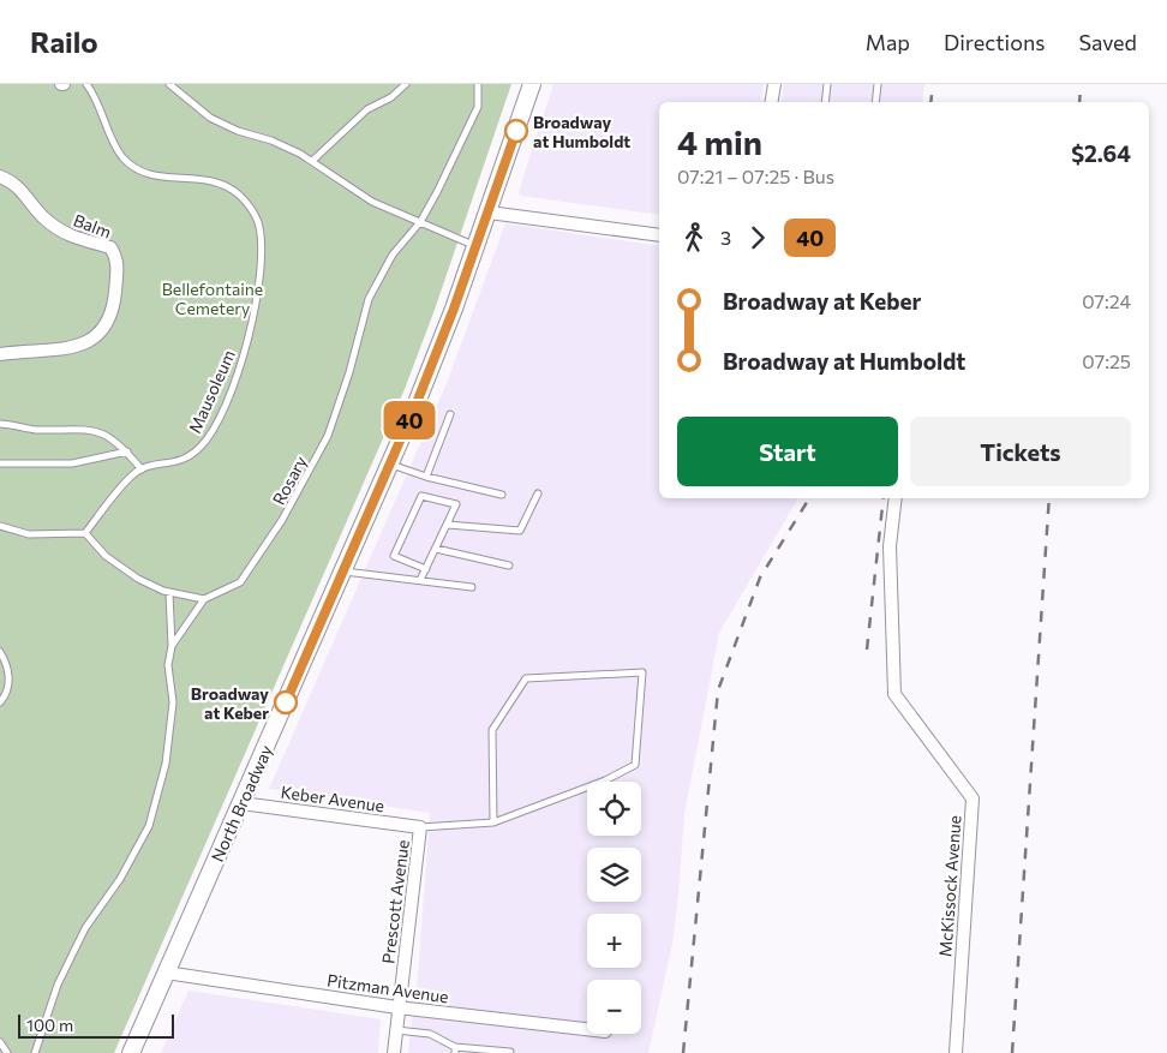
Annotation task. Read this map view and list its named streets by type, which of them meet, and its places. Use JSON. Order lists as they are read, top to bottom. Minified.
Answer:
{"streets":{"main road":["North Broadway"],"street":["Balm","Keber Avenue","McKissock Avenue","Prescott Avenue","Pitzman Avenue"],"lane":["Mausoleum","Rosary"]},"crossings":[["Keber Avenue","North Broadway"],["Keber Avenue","Prescott Avenue"],["North Broadway","Pitzman Avenue"],["Prescott Avenue","Pitzman Avenue"]],"parks":["Bellefontaine Cemetery"],"places":["Broadway at Humboldt","Broadway at Keber"],"lines":["bus line 40"],"scale_bar":"100 m","page":{"header":"Railo","nav":["Map","Directions","Saved"],"on_map":"40","heading":["4 min","07:21 – 07:25 · Bus","$2.64"],"legs":["3","40"],"list":[{"name":"Broadway at Keber","value":"07:24"},{"name":"Broadway at Humboldt","value":"07:25"}],"buttons":["Start","Tickets"],"map_buttons":["+","−"],"scale":"100 m"}}
